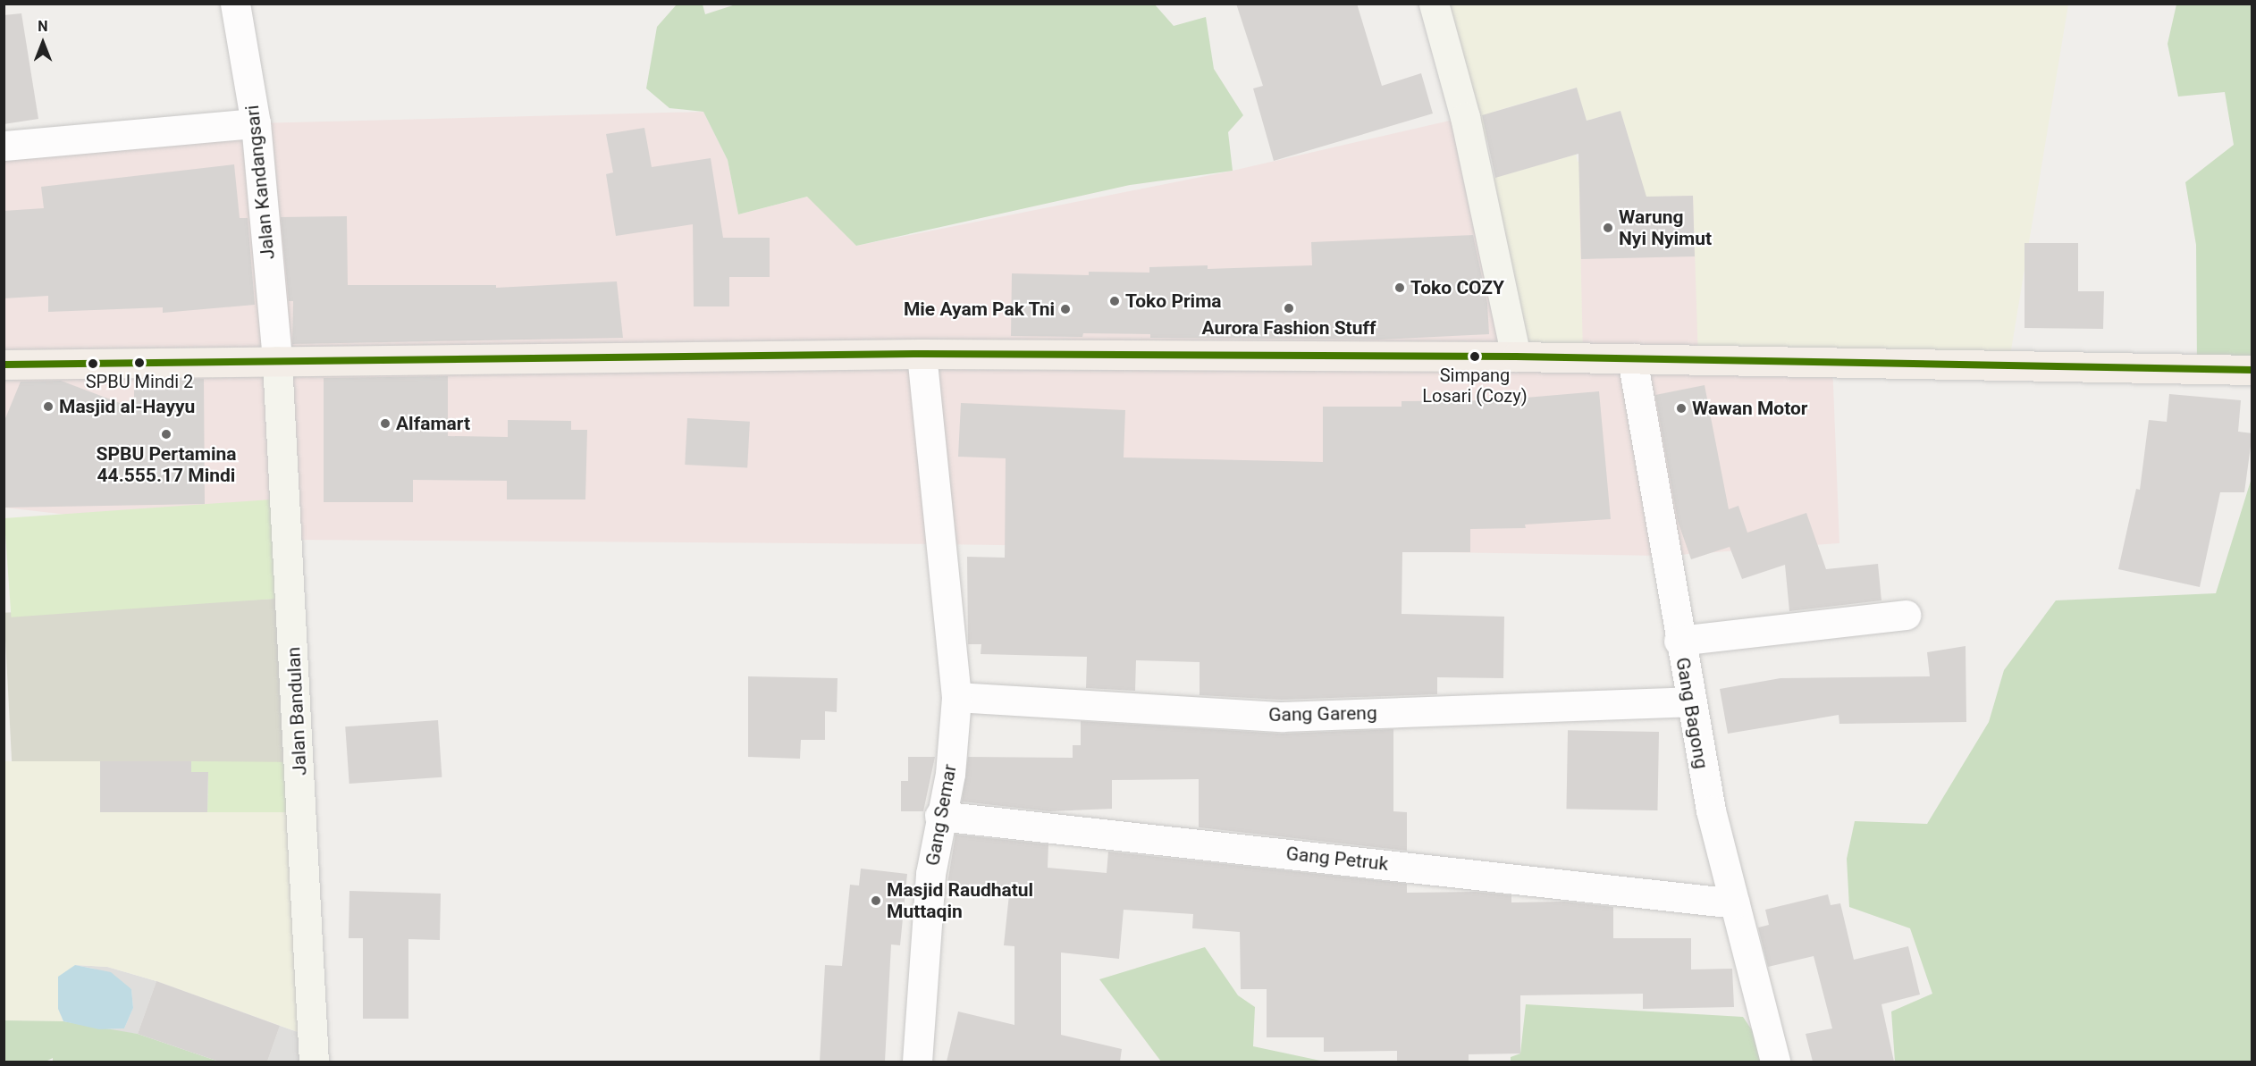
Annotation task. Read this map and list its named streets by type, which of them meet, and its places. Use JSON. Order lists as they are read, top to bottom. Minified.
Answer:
{"streets":{"street":["Jalan Kandangsari","Jalan Bandulan","Gang Bagong","Gang Gareng","Gang Semar","Gang Petruk"]},"crossings":[["Jalan Kandangsari","Jalan Bandulan"],["Gang Bagong","Gang Gareng"],["Gang Bagong","Gang Petruk"],["Gang Gareng","Gang Semar"],["Gang Semar","Gang Petruk"]],"places":["Warung Nyi Nyimut","Toko COZY","Toko Prima","Aurora Fashion Stuff","Mie Ayam Pak Tni","Simpang Losari (Cozy)","SPBU Mindi 2","Masjid al-Hayyu","Wawan Motor","Alfamart","SPBU Pertamina 44.555.17 Mindi","Masjid Raudhatul Muttaqin"],"north":"top"}
